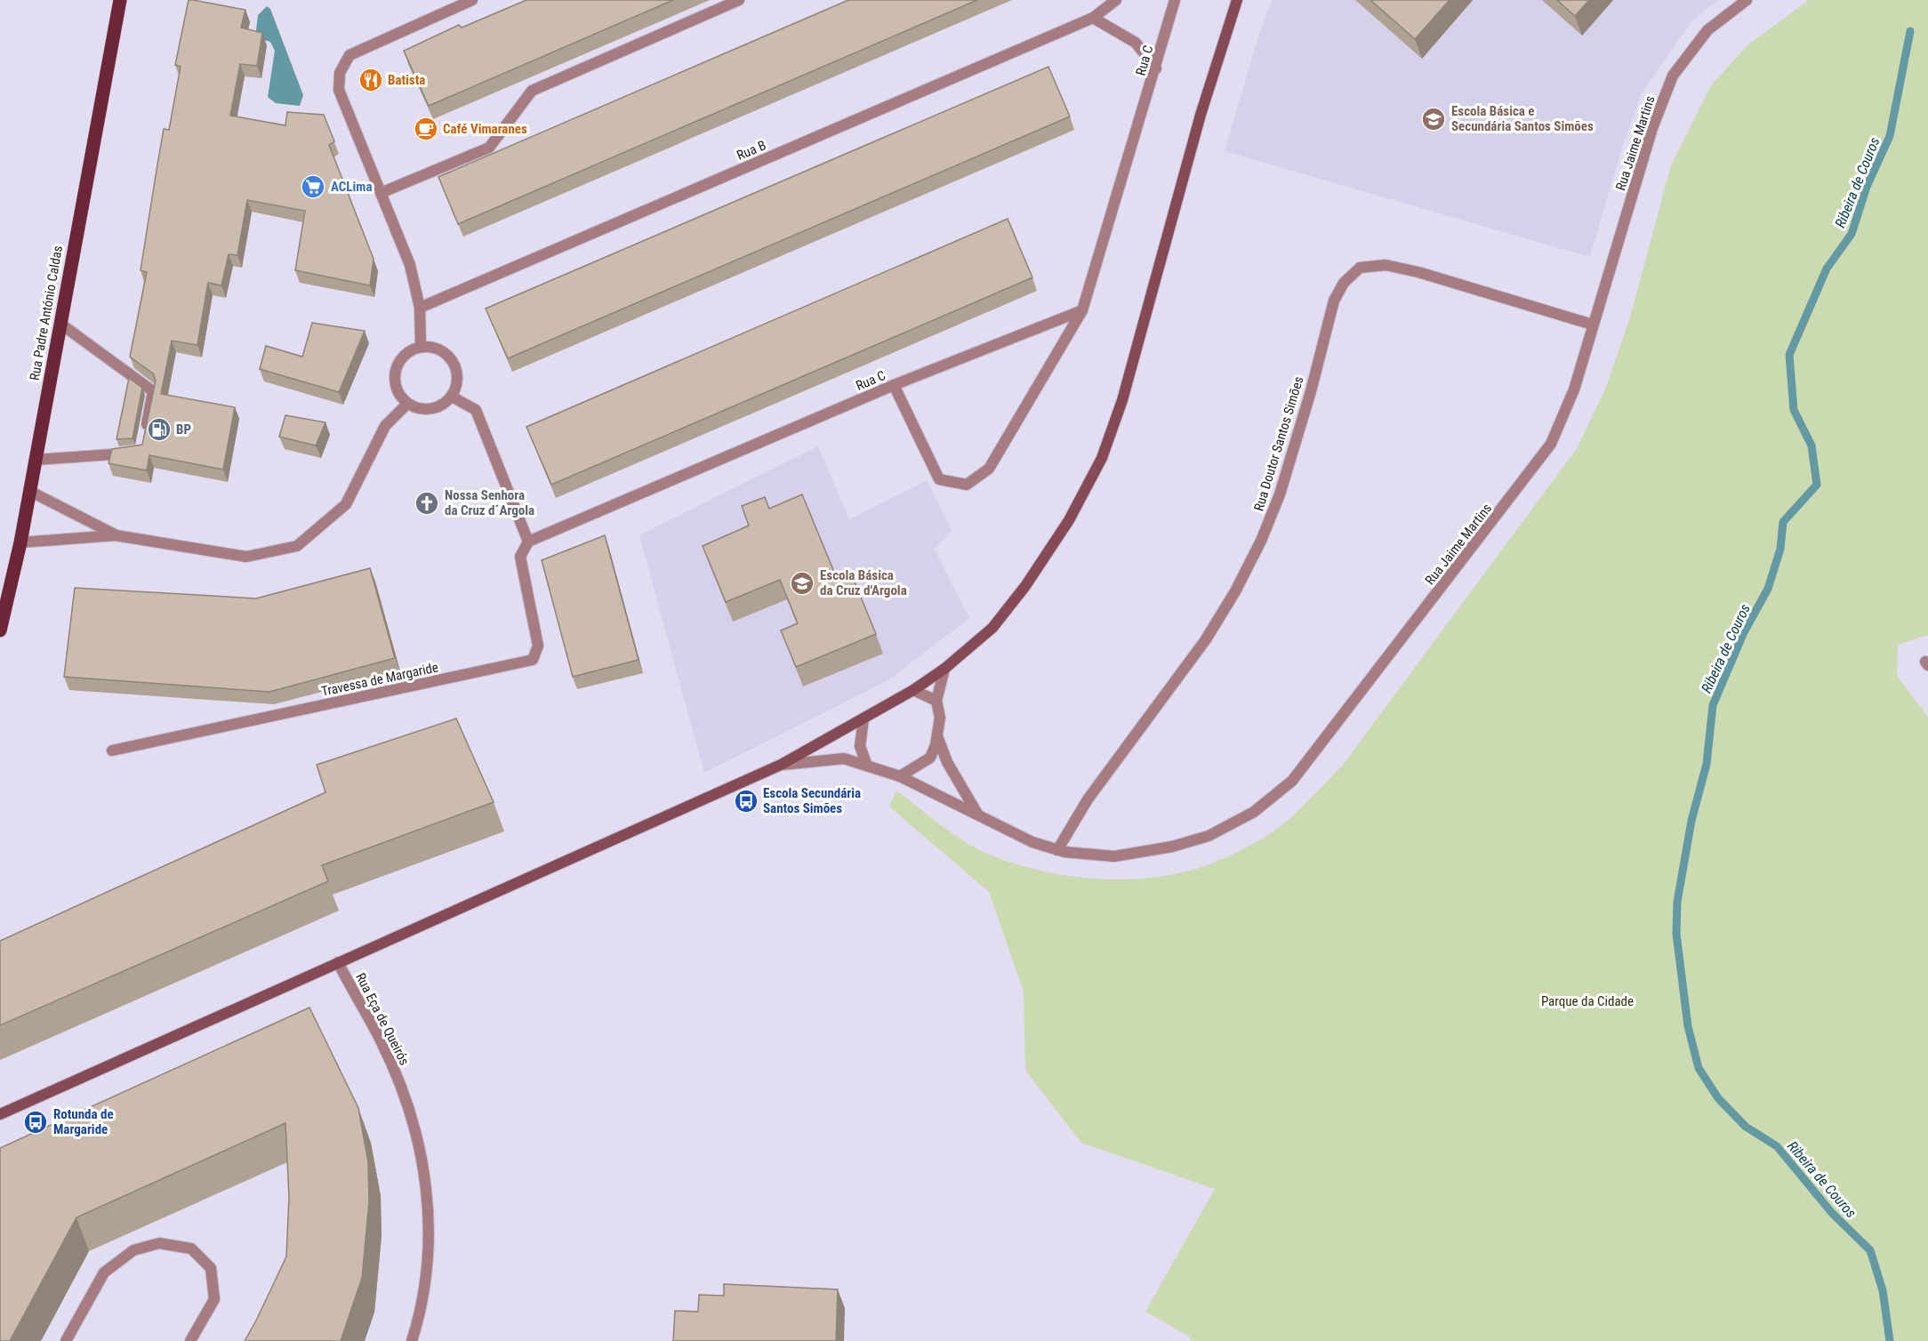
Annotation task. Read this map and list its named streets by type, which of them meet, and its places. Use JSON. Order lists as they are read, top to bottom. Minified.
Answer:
{"streets":{"main road":["Rua Padre António Caldas"],"street":["Rua C","Rua Jaime Martins","Rua B","Rua Doutor Santos Simões","Travessa de Margaride","Rua Eça de Queirós"]},"crossings":[["Rua C","Travessa de Margaride"],["Rua Jaime Martins","Rua Doutor Santos Simões"]],"water":["Ribeira de Couros"],"parks":["Parque da Cidade"],"places":{"restaurant":["Batista"],"school or university":["Escola Básica e Secundária Santos Simões","Escola Básica da Cruz d'Argola"],"cafe":["Café Vimaranes"],"supermarket":["ACLima"],"fuel station":["BP"],"church":["Nossa Senhora da Cruz d´Argola"],"bus stop":["Escola Secundária Santos Simões","Rotunda de Margaride"]}}
